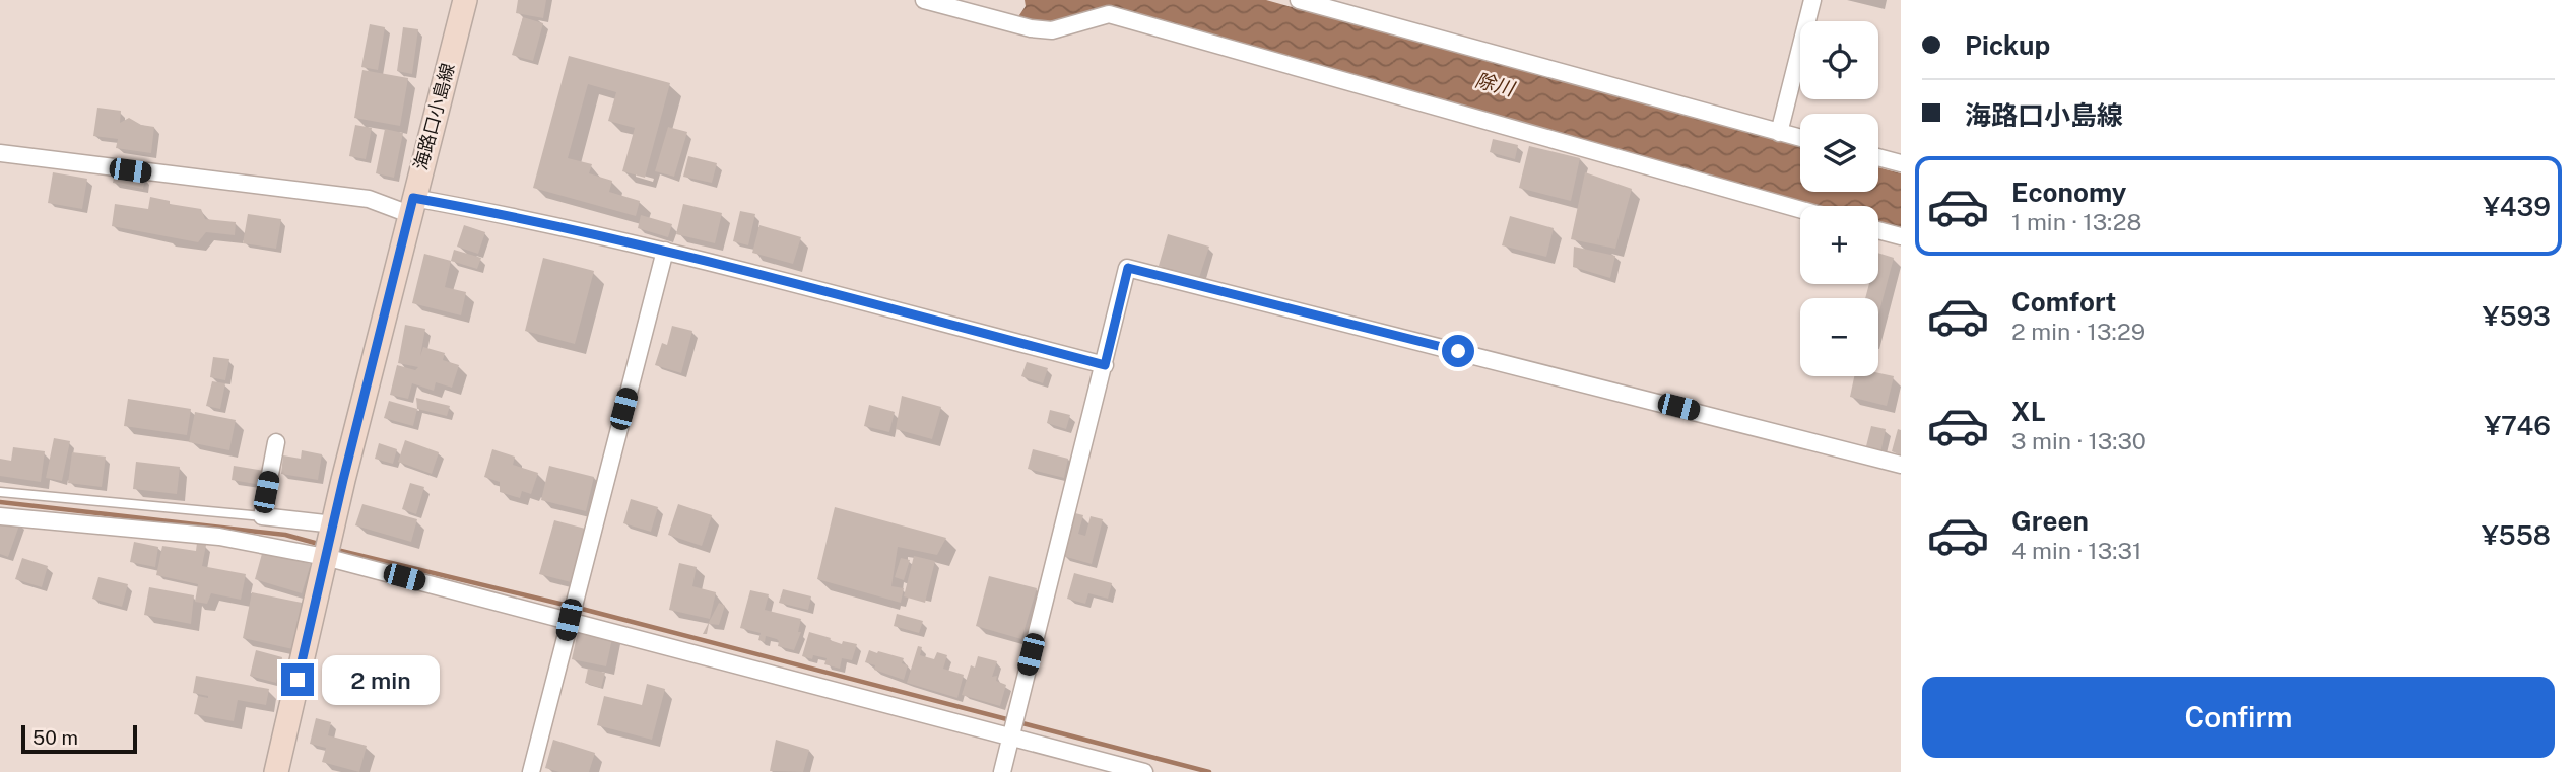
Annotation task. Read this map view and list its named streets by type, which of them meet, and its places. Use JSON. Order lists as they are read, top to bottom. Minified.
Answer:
{"streets":{"main road":["海路口小島線"]},"water":["除川"],"scale_bar":"50 m","page":{"banner":["Pickup","海路口小島線"],"map_buttons":["+","−"],"list":[{"name":"Economy","note":"1 min · 13:28","value":"¥439"},{"name":"Comfort","note":"2 min · 13:29","value":"¥593"},{"name":"XL","note":"3 min · 13:30","value":"¥746"},{"name":"Green","note":"4 min · 13:31","value":"¥558"}],"bubble":"2 min","buttons":"Confirm","scale":"50 m"}}
